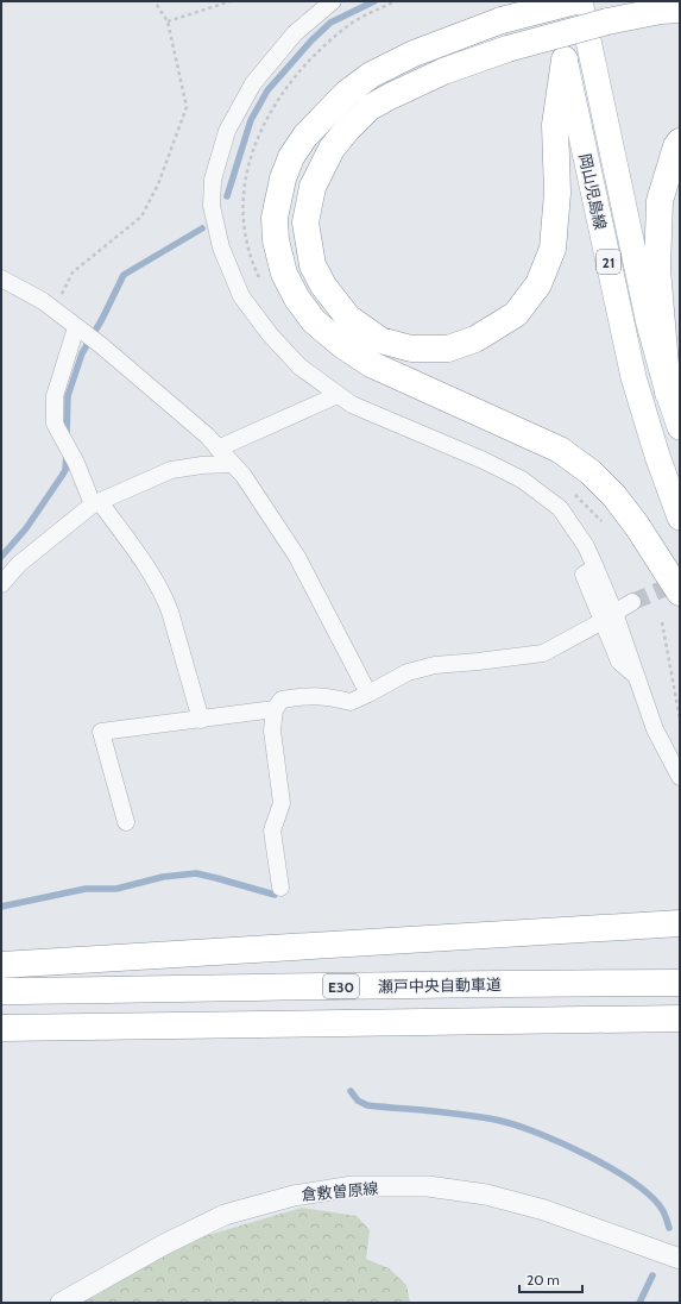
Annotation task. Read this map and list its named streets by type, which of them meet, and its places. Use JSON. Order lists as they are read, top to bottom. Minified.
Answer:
{"streets":{"highway":["瀬戸中央自動車道","E30"],"main road":["岡山児島線","21"],"street":["倉敷曽原線"]},"scale_bar":"20 m"}
